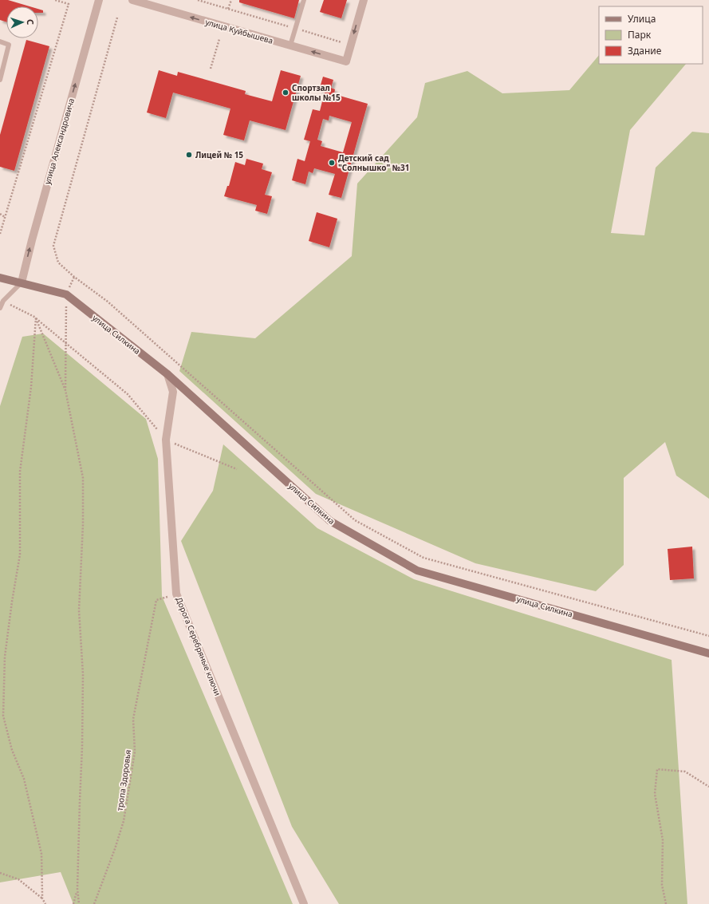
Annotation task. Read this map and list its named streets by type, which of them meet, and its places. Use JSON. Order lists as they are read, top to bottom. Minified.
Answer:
{"streets":{"main road":["улица Силкина"],"street":["улица Куйбышева","улица Александровича","Дорога Серебряные ключи"],"path":["тропа Здоровья"]},"crossings":[["улица Александровича","улица Силкина"],["улица Силкина","Дорога Серебряные ключи"],["Дорога Серебряные ключи","тропа Здоровья"]],"one_way":["улица Куйбышева","улица Александровича"],"places":["Спортзал школы №15","Лицей № 15","Детский сад \"Солнышко\" №31"],"legend":["Улица","Парк","Здание"],"north":"right"}
